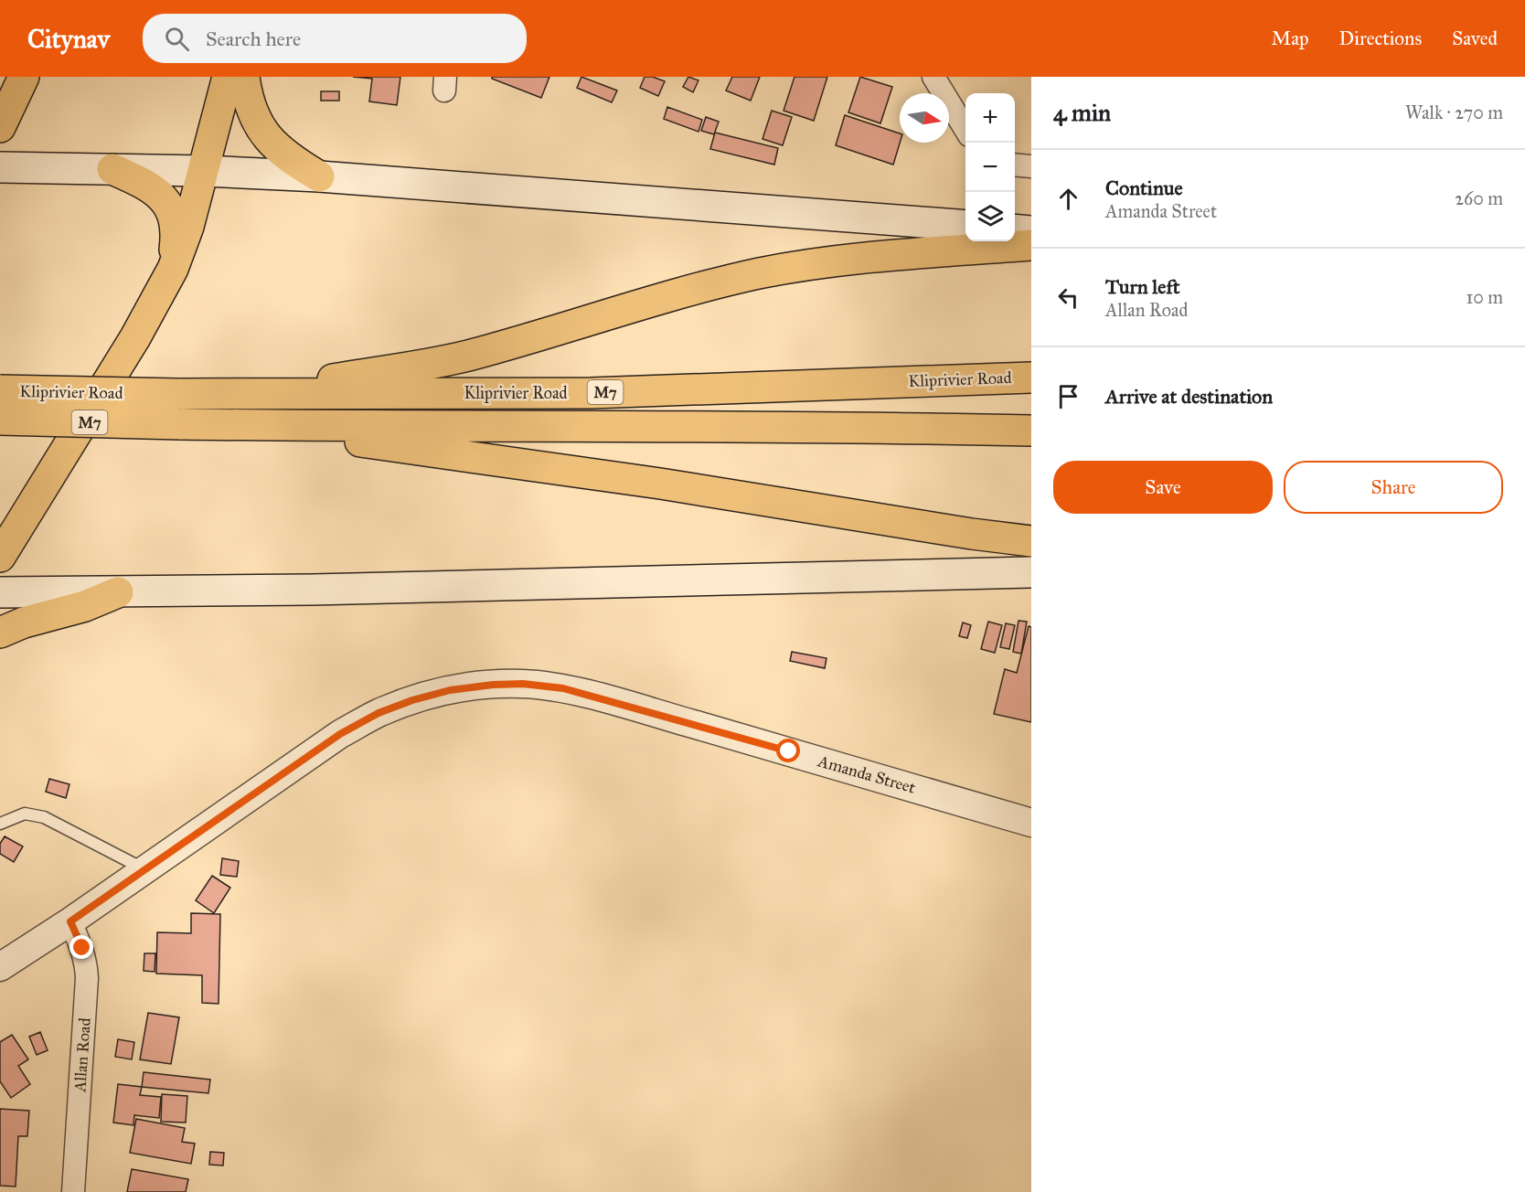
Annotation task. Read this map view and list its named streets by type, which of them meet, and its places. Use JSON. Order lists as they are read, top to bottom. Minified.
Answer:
{"streets":{"main road":["Kliprivier Road","M7"],"street":["Amanda Street","Allan Road"]},"crossings":[["Amanda Street","Allan Road"]],"north":"right","page":{"header":"Citynav","search":"Search here","nav":["Map","Directions","Saved"],"heading":["4 min","Walk · 270 m"],"map_buttons":["+","−"],"list":[["Continue","Amanda Street","260 m"],["Turn left","Allan Road","10 m"],"Arrive at destination"],"buttons":["Save","Share"]}}
